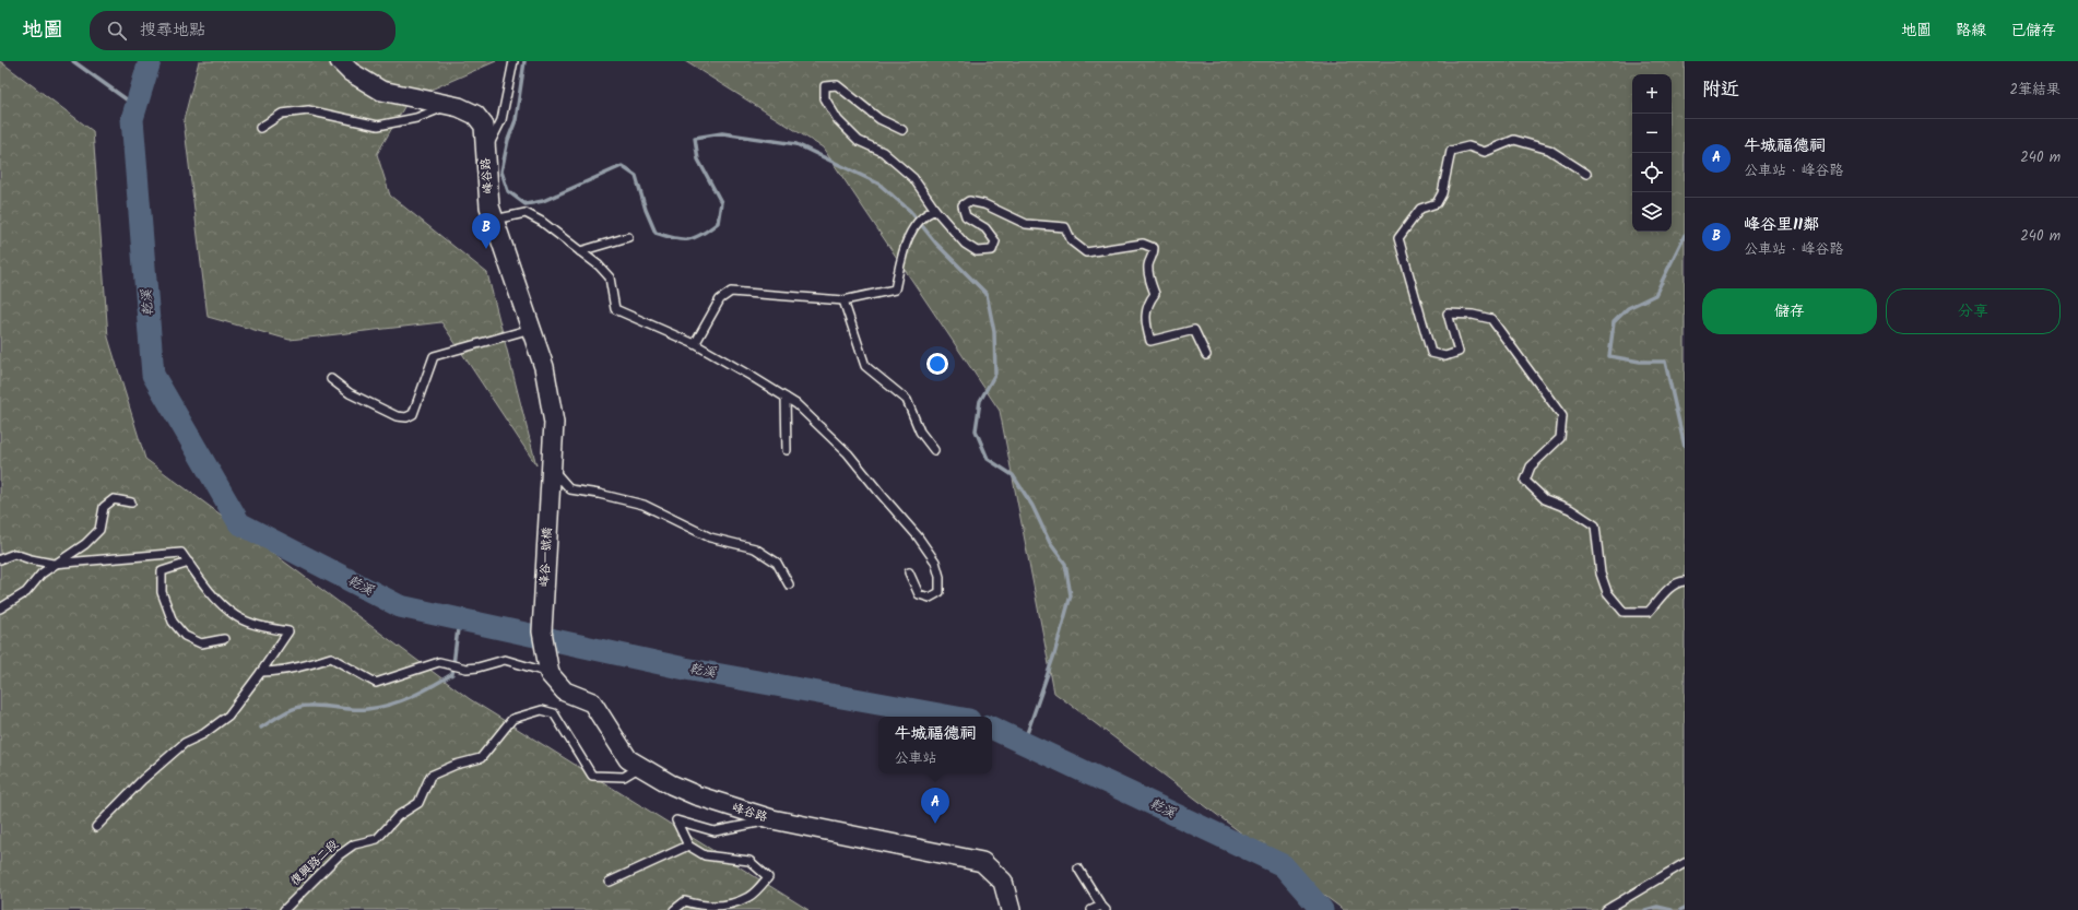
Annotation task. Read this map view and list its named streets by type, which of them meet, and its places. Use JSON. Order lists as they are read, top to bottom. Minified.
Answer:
{"streets":{"street":["峰谷路","峰谷一號橋"],"lane":["復興路二段"]},"crossings":[["峰谷路","峰谷一號橋"],["峰谷路","復興路二段"]],"water":["乾溪"],"page":{"header":"地圖","search":"搜尋地點","nav":["地圖","路線","已儲存"],"heading":["附近","2筆結果"],"map_buttons":["+","−"],"list":[{"mark":"A","name":"牛城福德祠","note":"公車站 · 峰谷路","value":"240 m"},{"mark":"B","name":"峰谷里11鄰","note":"公車站 · 峰谷路","value":"240 m"}],"pins":["B","A"],"buttons":["儲存","分享"],"popup":["牛城福德祠","公車站"]}}
